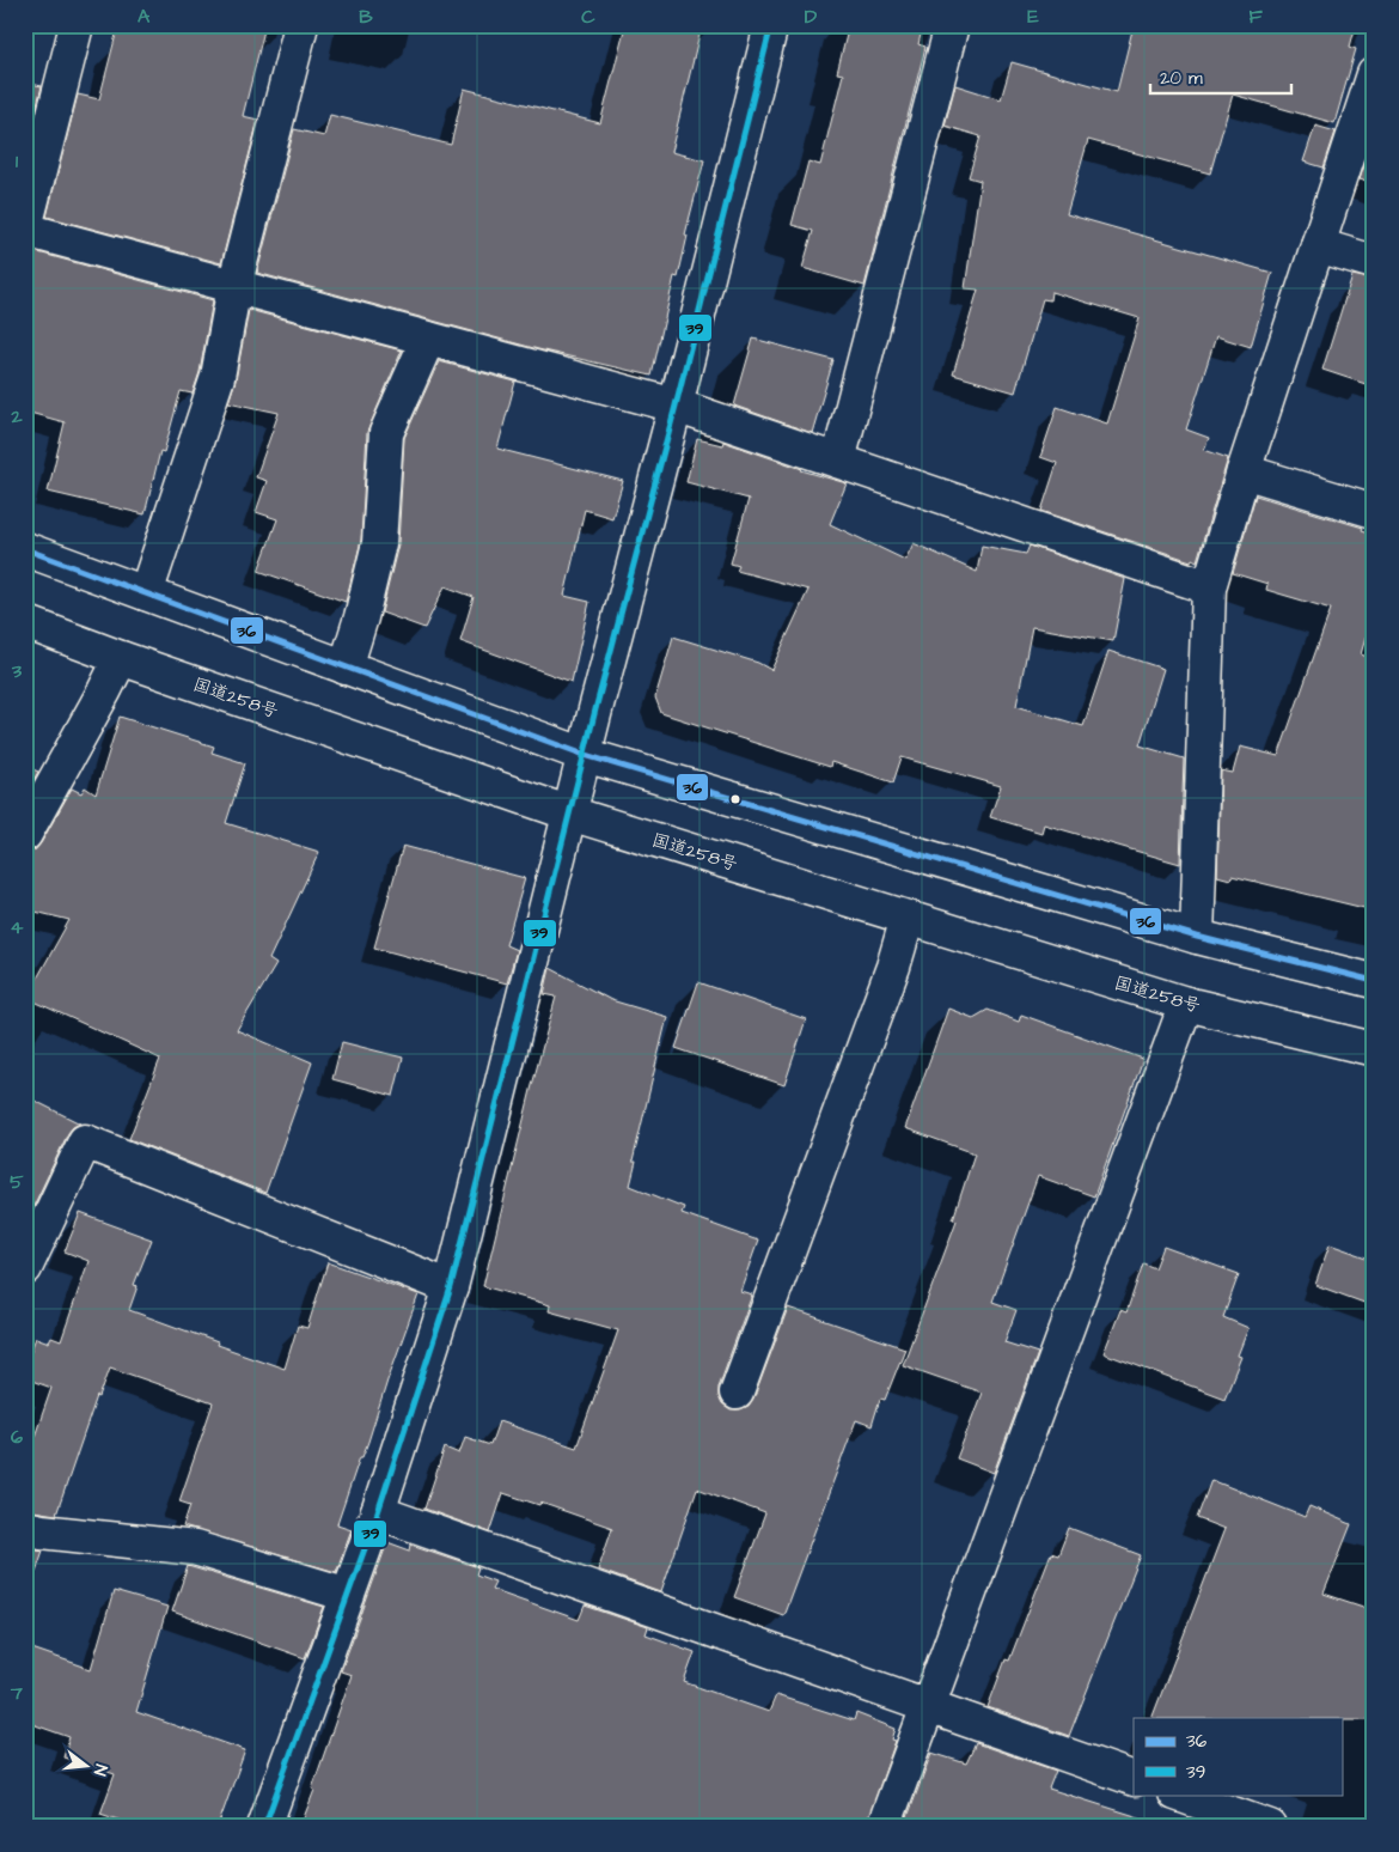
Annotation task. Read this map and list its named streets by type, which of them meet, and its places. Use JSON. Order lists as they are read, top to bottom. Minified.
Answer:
{"streets":{"main road":["国道258号"]},"lines":["transit line 39","transit line 36"],"legend":["36","39"],"scale_bar":"20 m","north":"right","grid":{"columns":["A","B","C","D","E","F"],"rows":["1","2","3","4","5","6","7"]}}
